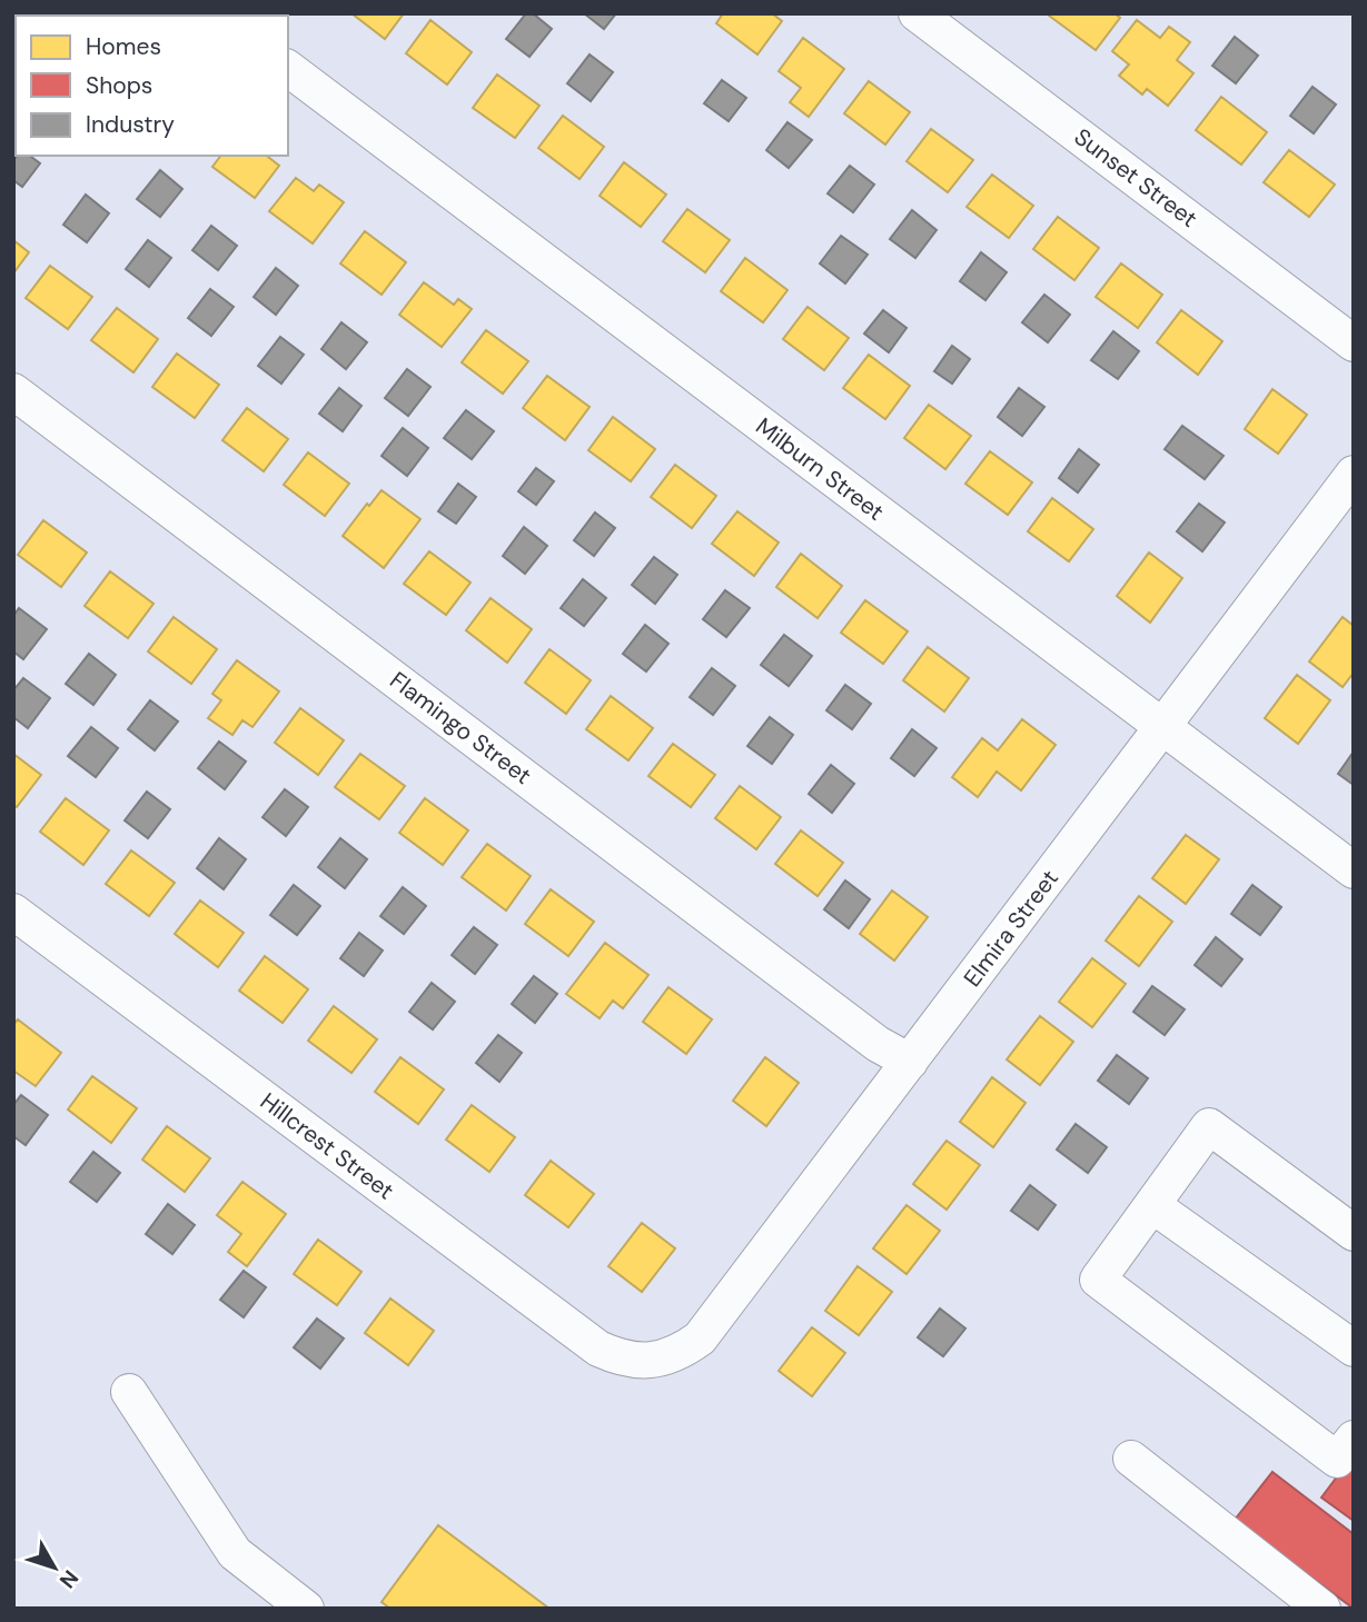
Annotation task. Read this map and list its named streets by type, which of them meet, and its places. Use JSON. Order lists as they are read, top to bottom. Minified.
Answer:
{"streets":{"street":["Sunset Street","Milburn Street","Flamingo Street","Elmira Street","Hillcrest Street"]},"crossings":[["Milburn Street","Elmira Street"],["Flamingo Street","Elmira Street"],["Elmira Street","Hillcrest Street"]],"legend":["Homes","Shops","Industry"],"north":"bottom right"}
